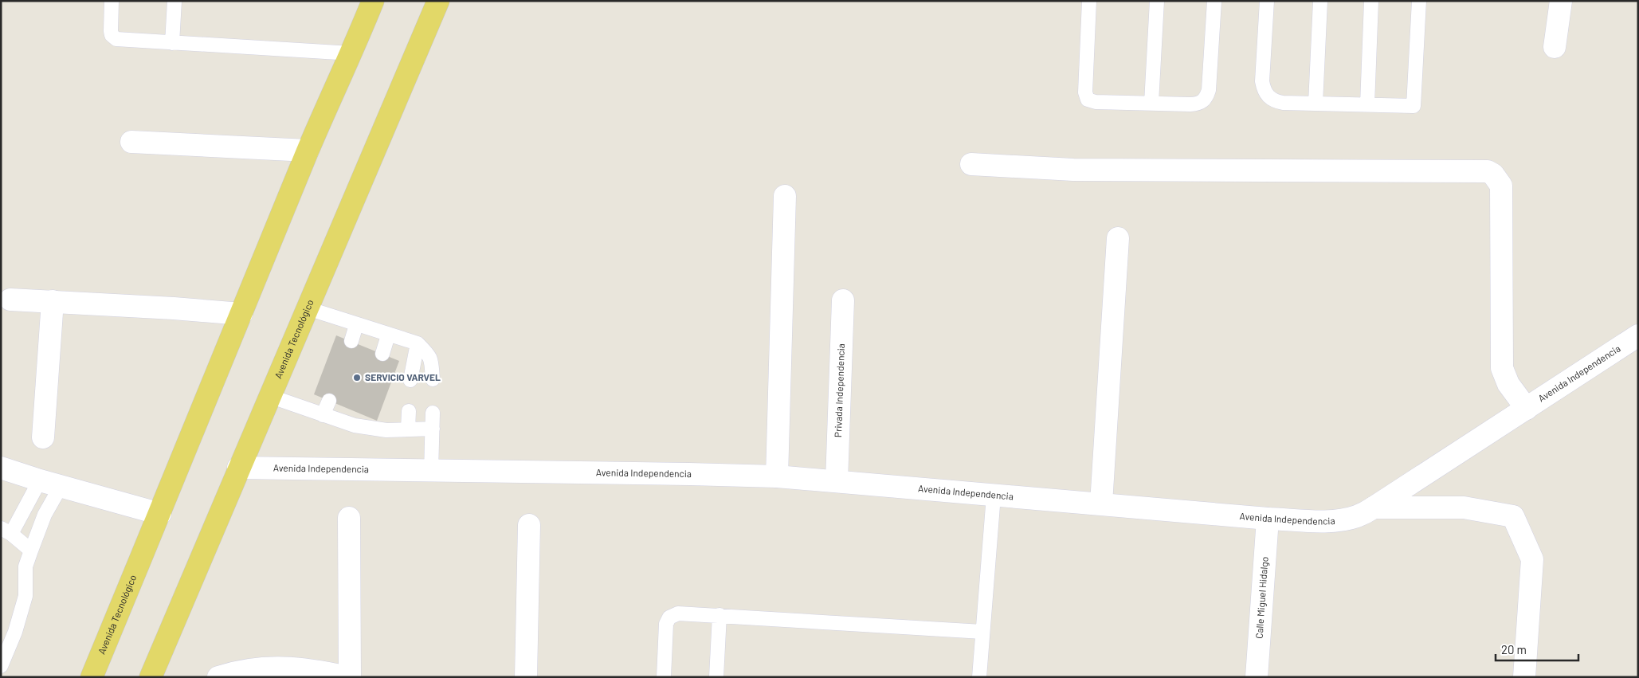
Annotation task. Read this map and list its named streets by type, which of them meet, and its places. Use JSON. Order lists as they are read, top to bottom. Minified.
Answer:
{"streets":{"main road":["Avenida Tecnológico"],"street":["Avenida Independencia","Privada Independencia","Calle Miguel Hidalgo"]},"crossings":[["Avenida Tecnológico","Avenida Independencia"],["Avenida Independencia","Privada Independencia"],["Avenida Independencia","Calle Miguel Hidalgo"]],"places":["SERVICIO VARVEL"],"scale_bar":"20 m"}
